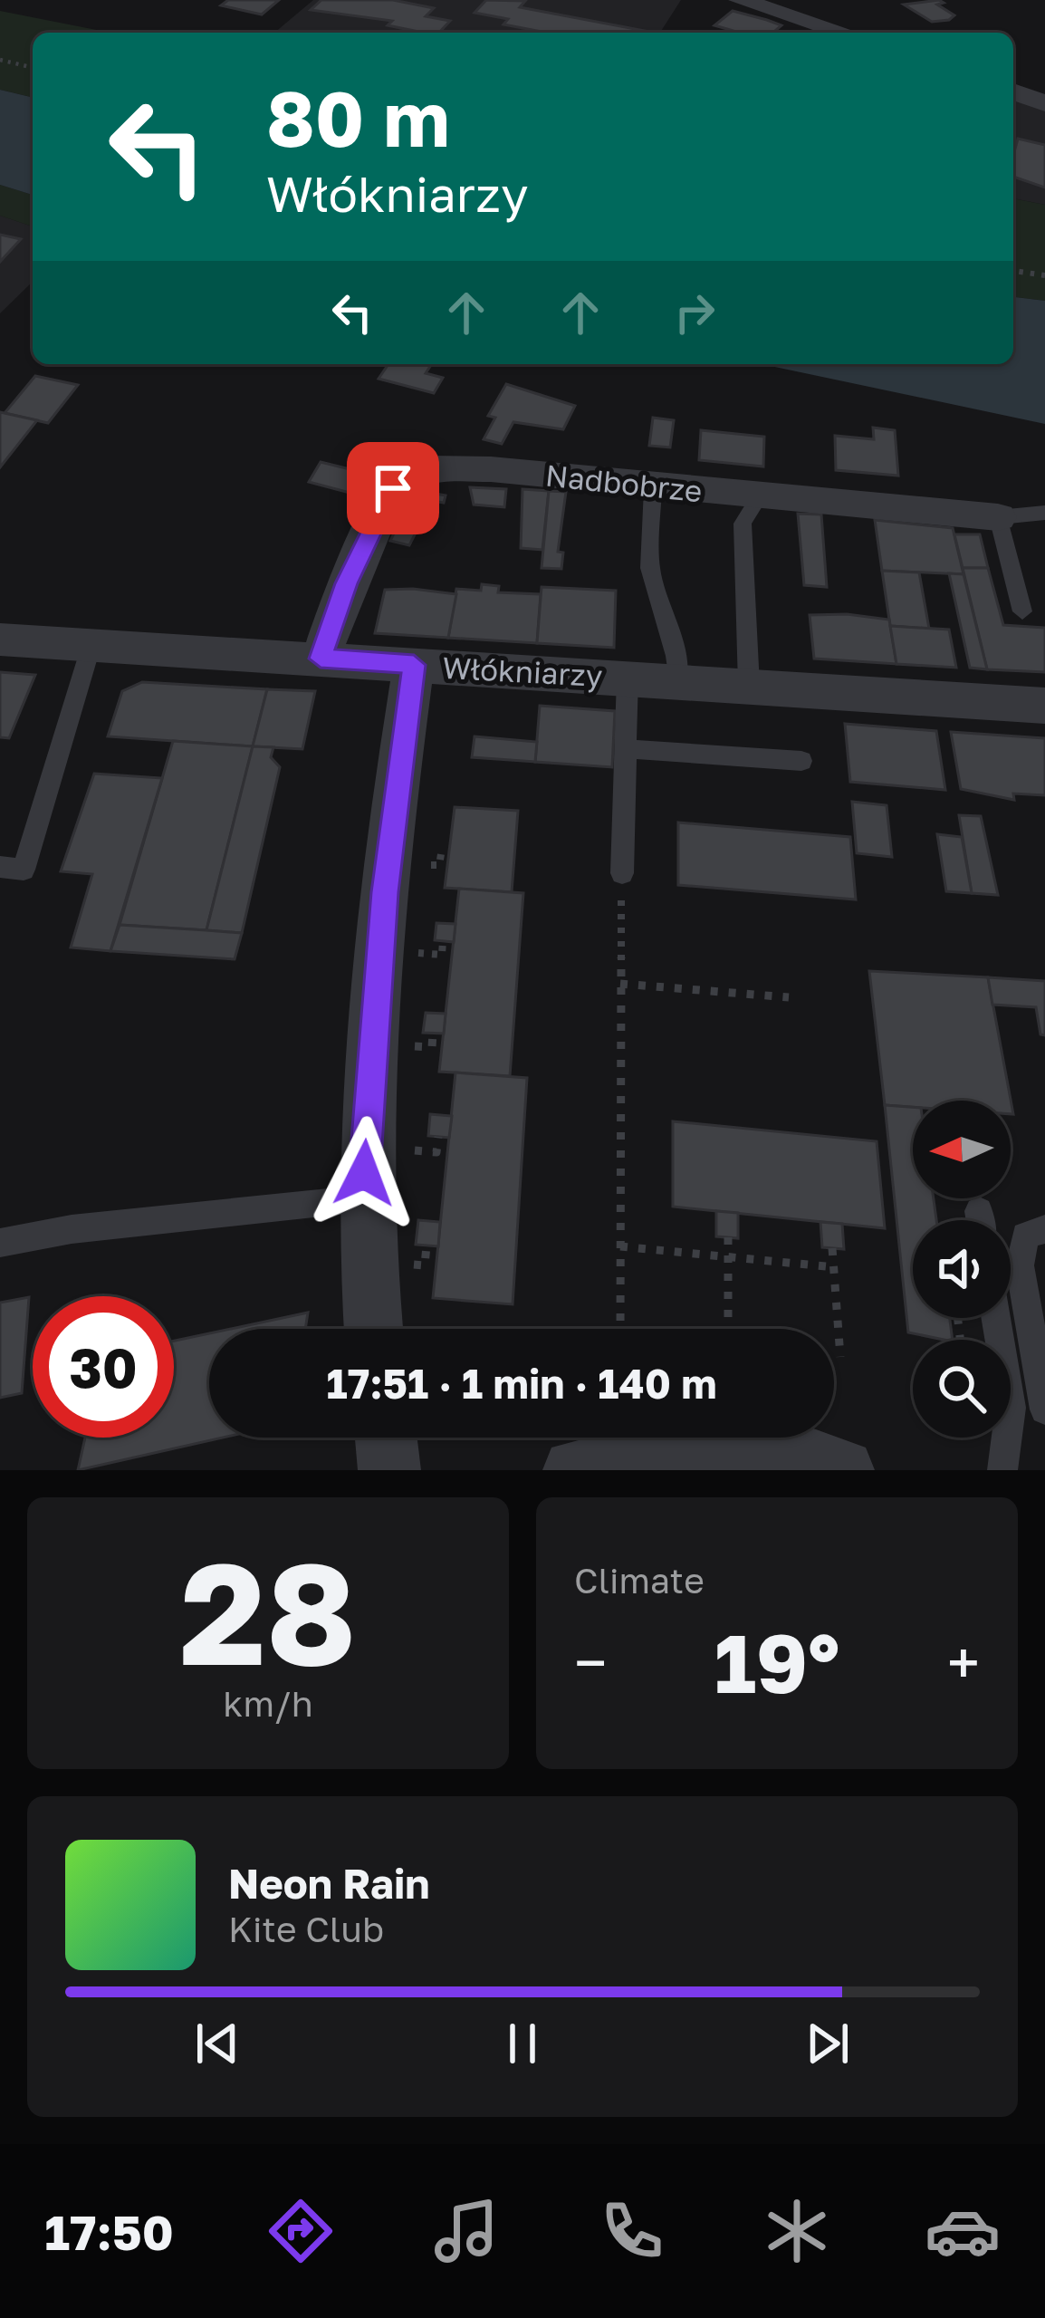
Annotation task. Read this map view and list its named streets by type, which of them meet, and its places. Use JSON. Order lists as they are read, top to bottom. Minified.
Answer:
{"streets":{"street":["Nadbobrze","Włókniarzy"]},"crossings":[["Nadbobrze","Włókniarzy"]],"north":"left","page":{"turn":["80 m","Włókniarzy"],"limit":"30","trip":"17:51 · 1 min · 140 m","tile":[["28","km/h"],"Climate"],"heat":["−","19°","+"],"song":["Neon Rain","Kite Club"],"tabs":"17:50"}}
